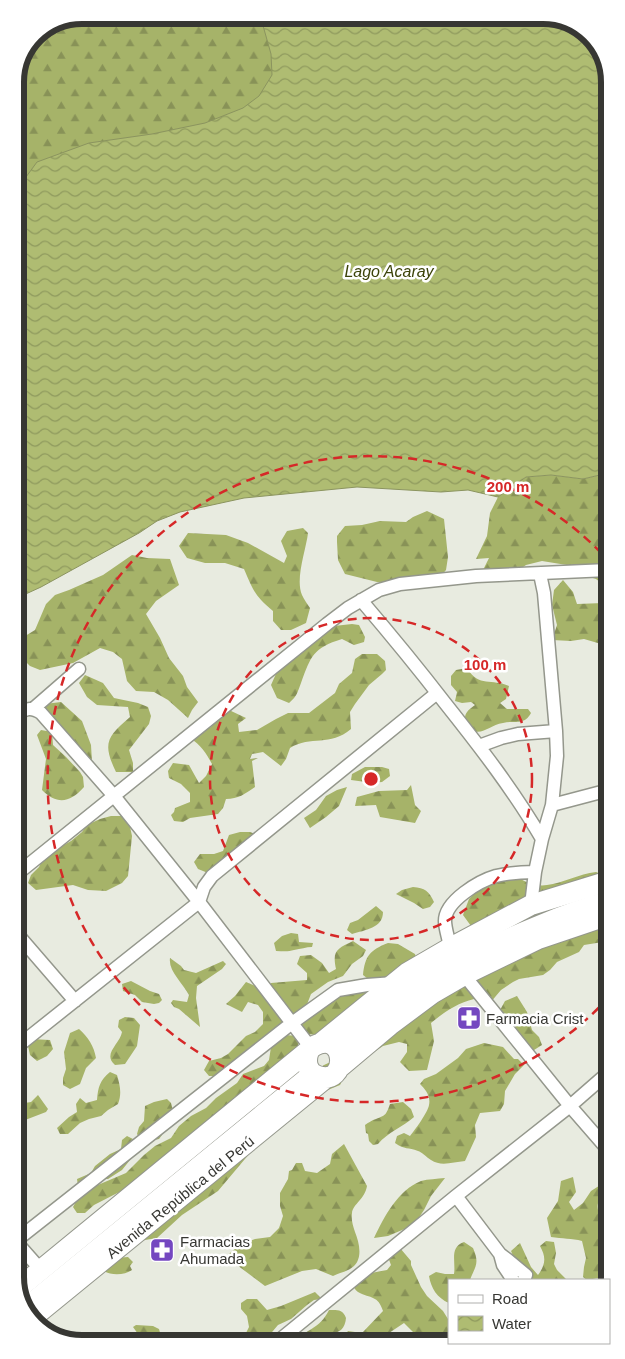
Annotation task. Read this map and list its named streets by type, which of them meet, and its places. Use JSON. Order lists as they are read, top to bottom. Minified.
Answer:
{"streets":{"highway":["Avenida República del Perú"]},"water":["Lago Acaray"],"places":{"pharmacy":["Farmacia Crist","Farmacias Ahumada"]},"legend":["Road","Water"],"rings":["200 m","100 m"]}
